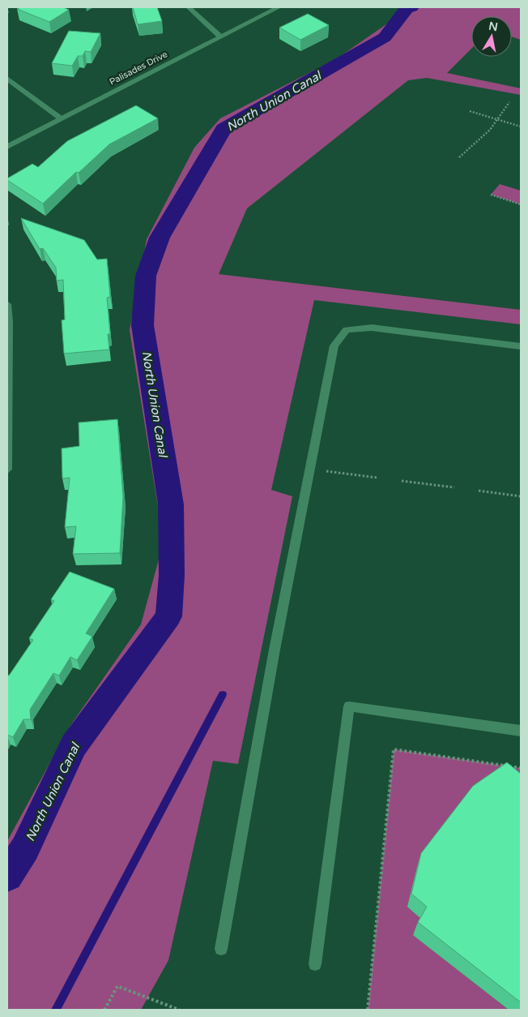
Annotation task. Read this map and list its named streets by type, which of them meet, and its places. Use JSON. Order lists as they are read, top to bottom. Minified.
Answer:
{"streets":{"street":["Palisades Drive"]},"water":["North Union Canal"],"north":"top"}
